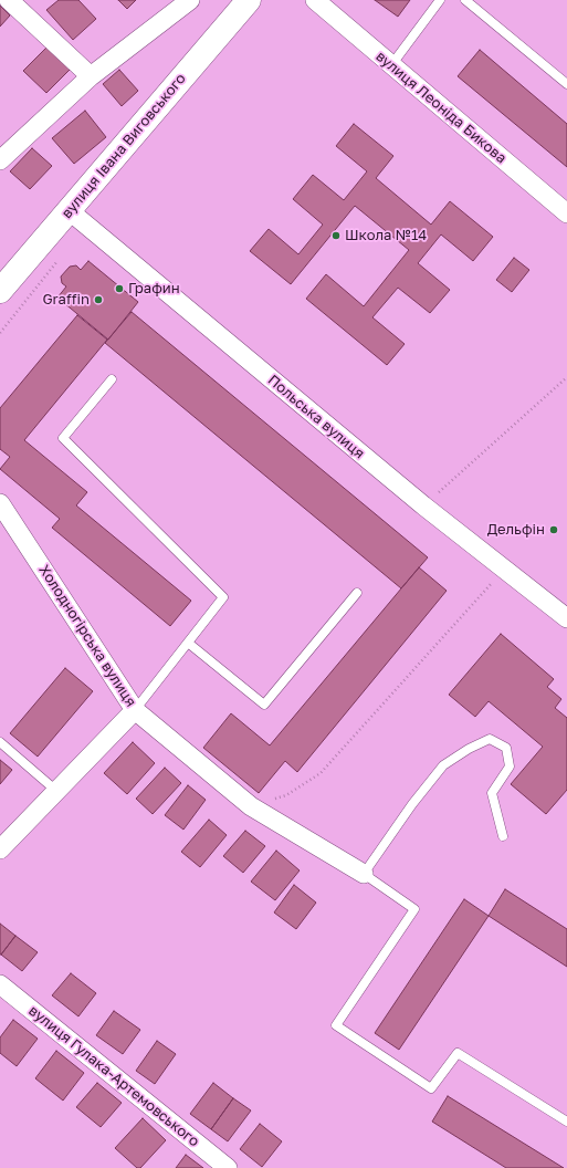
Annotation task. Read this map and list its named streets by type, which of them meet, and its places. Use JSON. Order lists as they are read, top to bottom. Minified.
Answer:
{"streets":{"main road":["вулиця Івана Виговського"],"street":["вулиця Леоніда Бикова","Польська вулиця","Холодногірська вулиця","вулиця Гулака-Артемовського"]},"crossings":[["вулиця Івана Виговського","Польська вулиця"]],"places":["Школа №14","Графин","Graffin","Дельфін"]}
